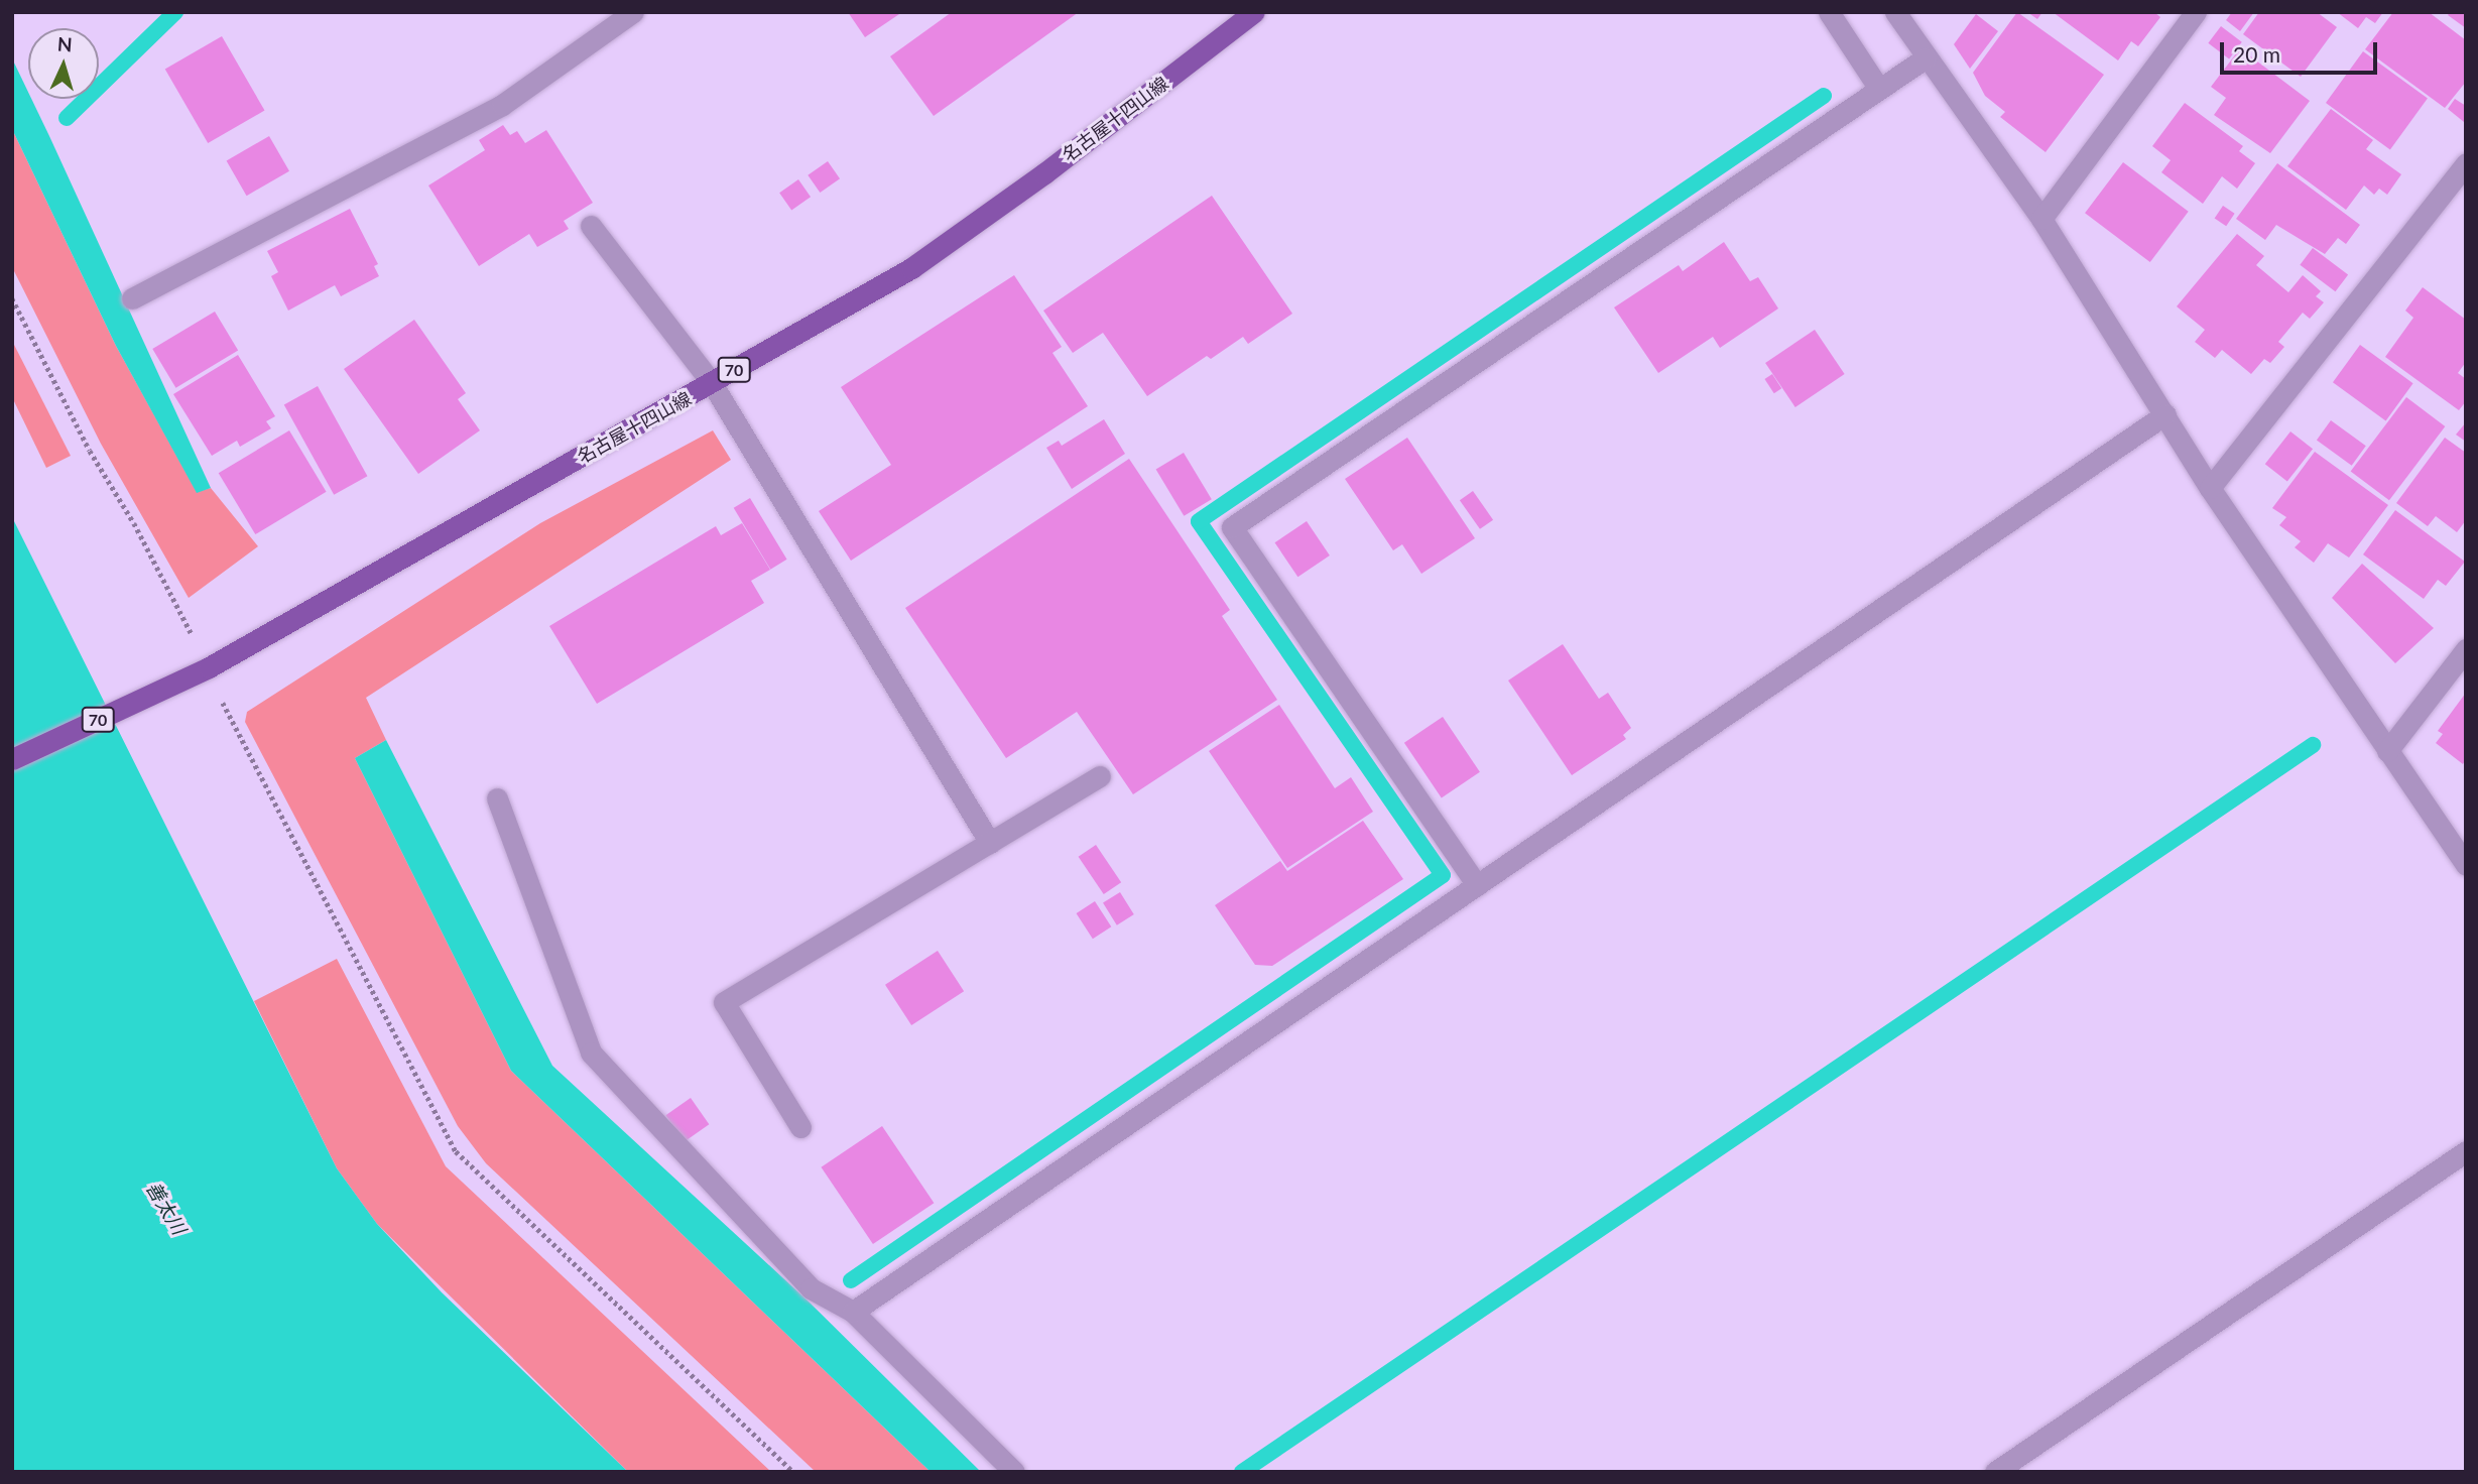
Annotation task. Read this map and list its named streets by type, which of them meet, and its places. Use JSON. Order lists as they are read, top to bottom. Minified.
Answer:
{"streets":{"main road":["名古屋十四山線","70"]},"water":["善太川"],"scale_bar":"20 m","north":"top"}
